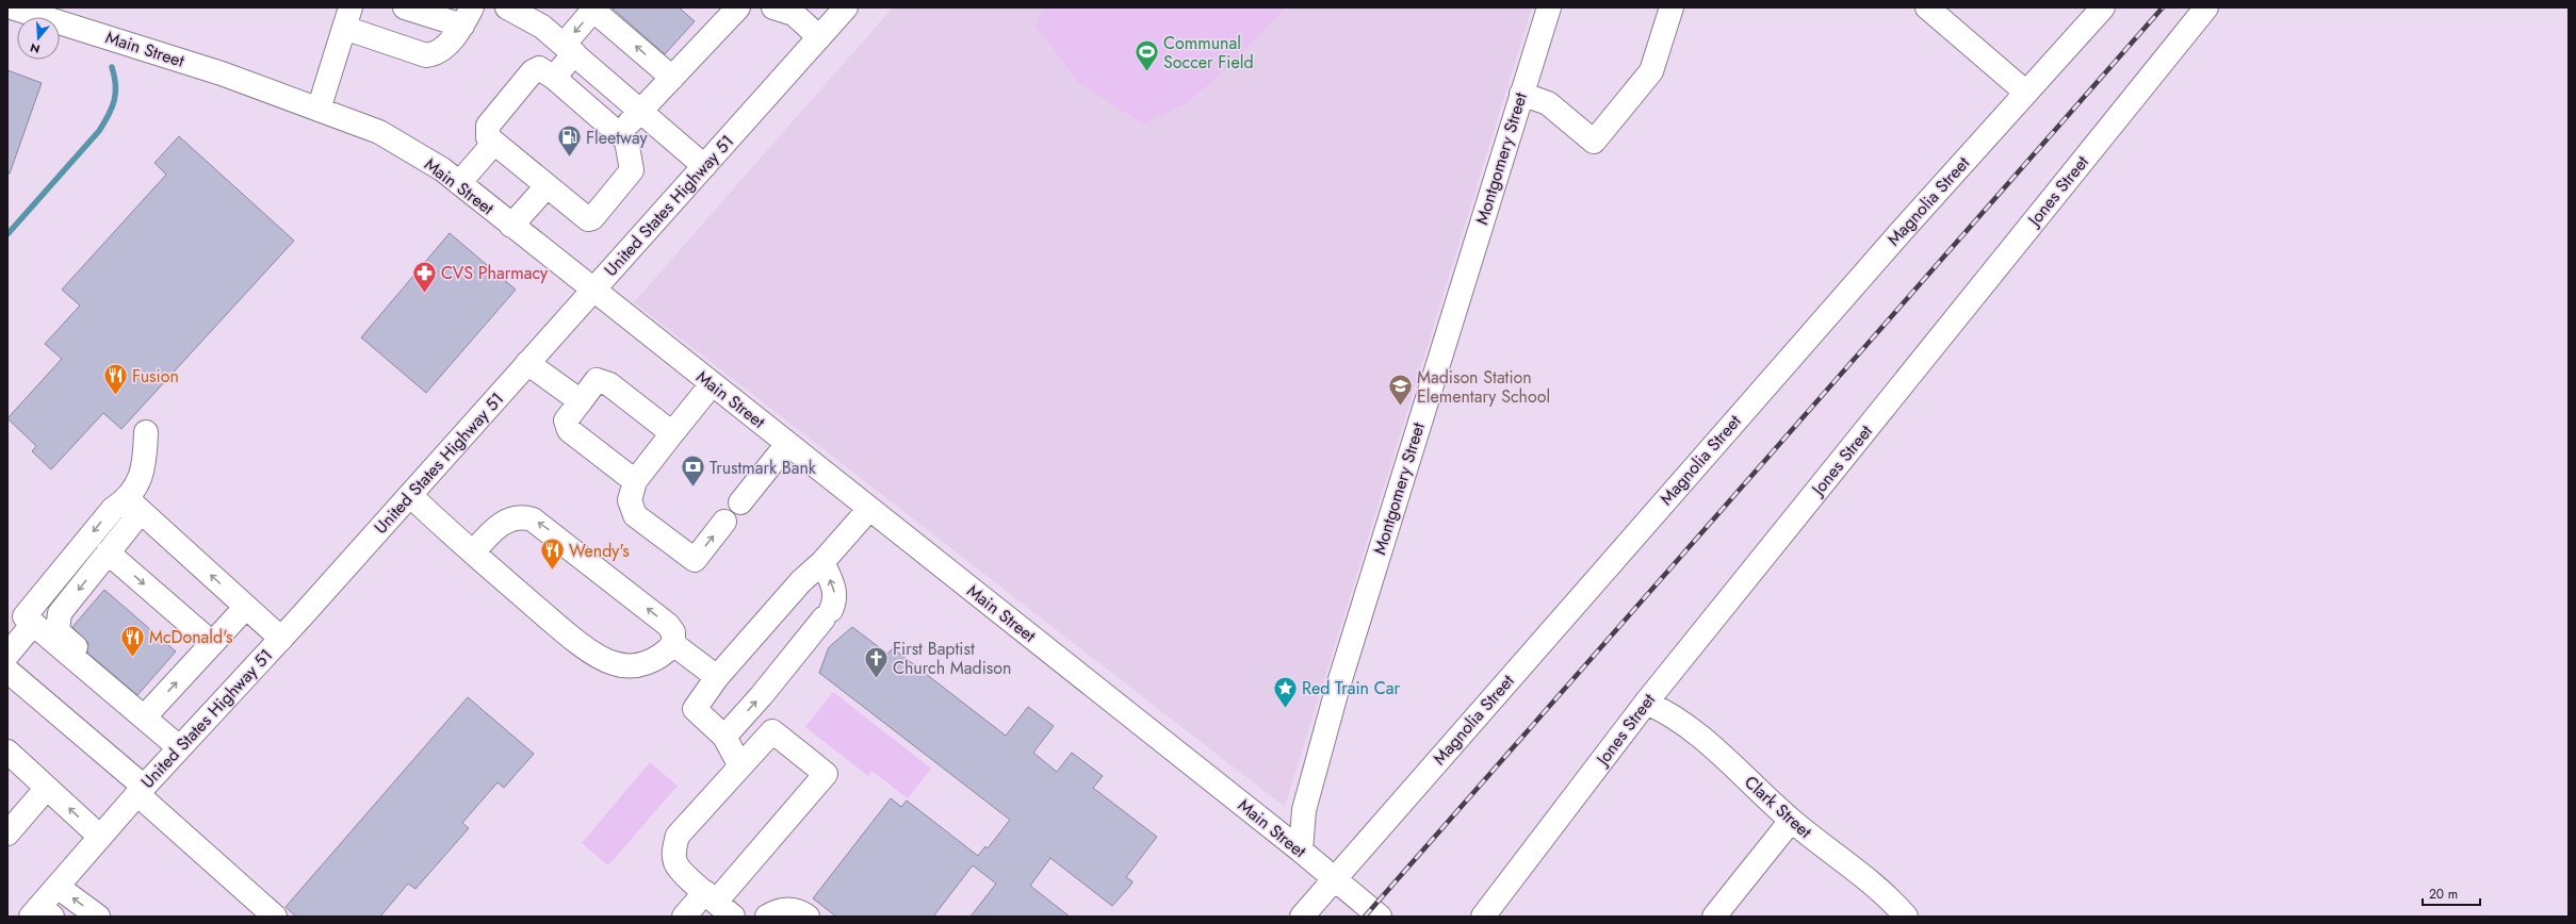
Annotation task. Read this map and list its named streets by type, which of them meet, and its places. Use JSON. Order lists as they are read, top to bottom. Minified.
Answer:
{"streets":{"street":["Main Street","Montgomery Street","Jones Street","Magnolia Street","United States Highway 51","Clark Street"]},"crossings":[["Main Street","Montgomery Street"],["Main Street","Magnolia Street"],["Main Street","United States Highway 51"],["Jones Street","Clark Street"]],"places":{"sports":["Communal Soccer Field"],"fuel station":["Fleetway"],"pharmacy":["CVS Pharmacy"],"restaurant":["Fusion","Wendy's","McDonald's"],"school or university":["Madison Station Elementary School"],"bank":["Trustmark Bank"],"church":["First Baptist Church Madison"],"place":["Red Train Car"]},"scale_bar":"20 m","north":"bottom"}
